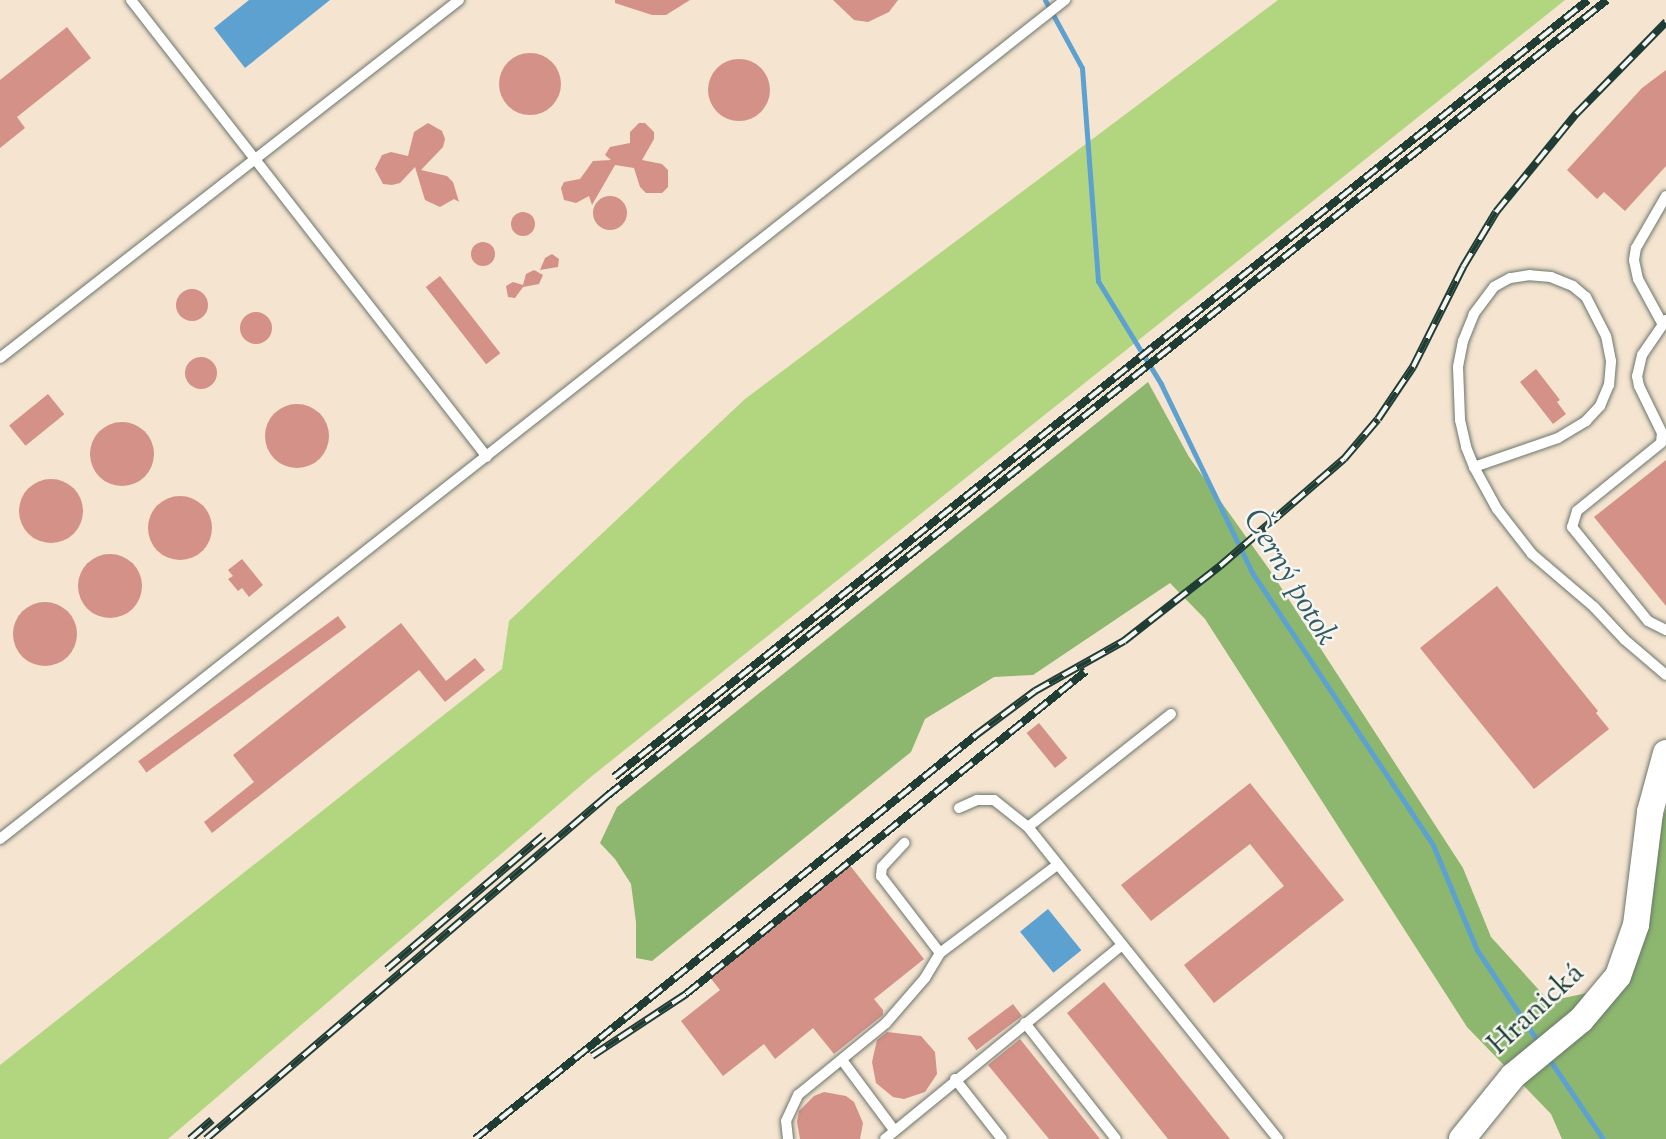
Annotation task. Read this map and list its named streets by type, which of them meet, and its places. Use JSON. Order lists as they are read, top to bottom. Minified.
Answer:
{"streets":{"street":["Hranická"]},"water":["Černý potok"]}
